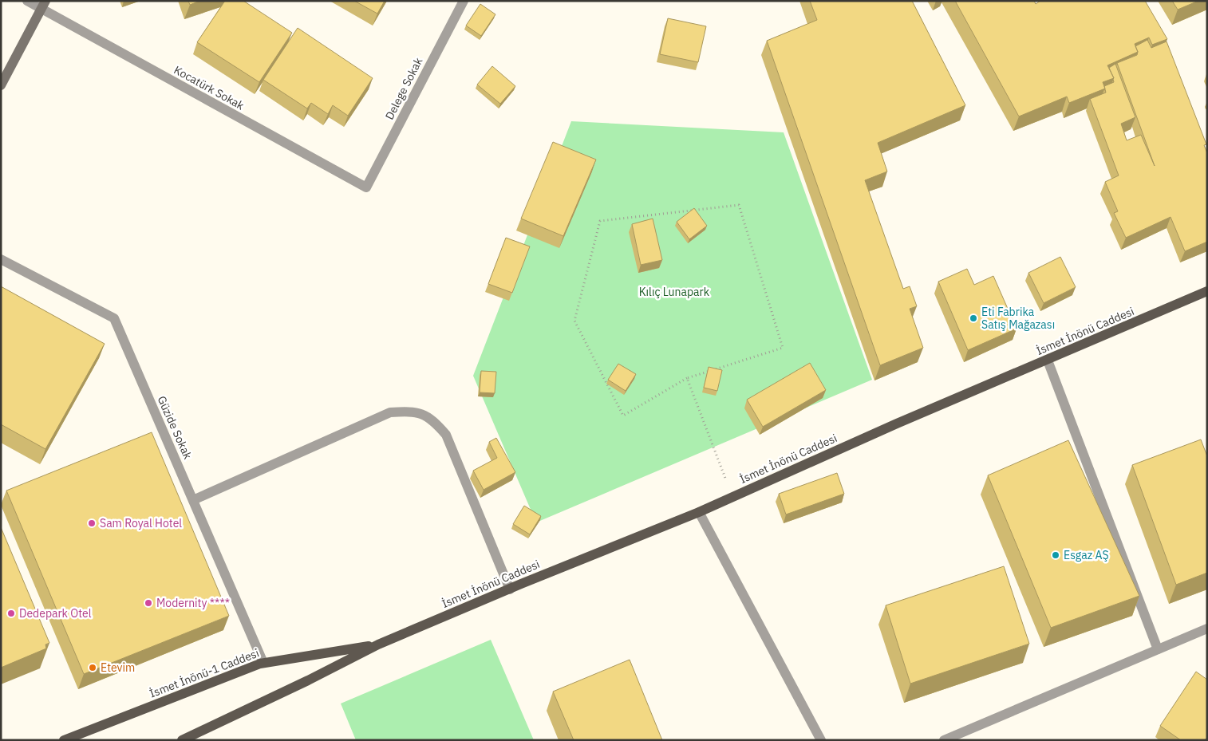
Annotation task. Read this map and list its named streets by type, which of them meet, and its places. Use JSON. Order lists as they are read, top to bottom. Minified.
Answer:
{"streets":{"main road":["İsmet İnönü Caddesi","İsmet İnönü-1 Caddesi"],"street":["Kocatürk Sokak","Delege Sokak","Güzide Sokak"]},"crossings":[["Kocatürk Sokak","Delege Sokak"],["İsmet İnönü Caddesi","İsmet İnönü-1 Caddesi"],["Güzide Sokak","İsmet İnönü-1 Caddesi"]],"parks":["Kılıç Lunapark"],"places":["Eti Fabrika Satış Mağazası","Sam Royal Hotel","Esgaz AŞ","Modernity ****","Dedepark Otel","Etevim"]}
